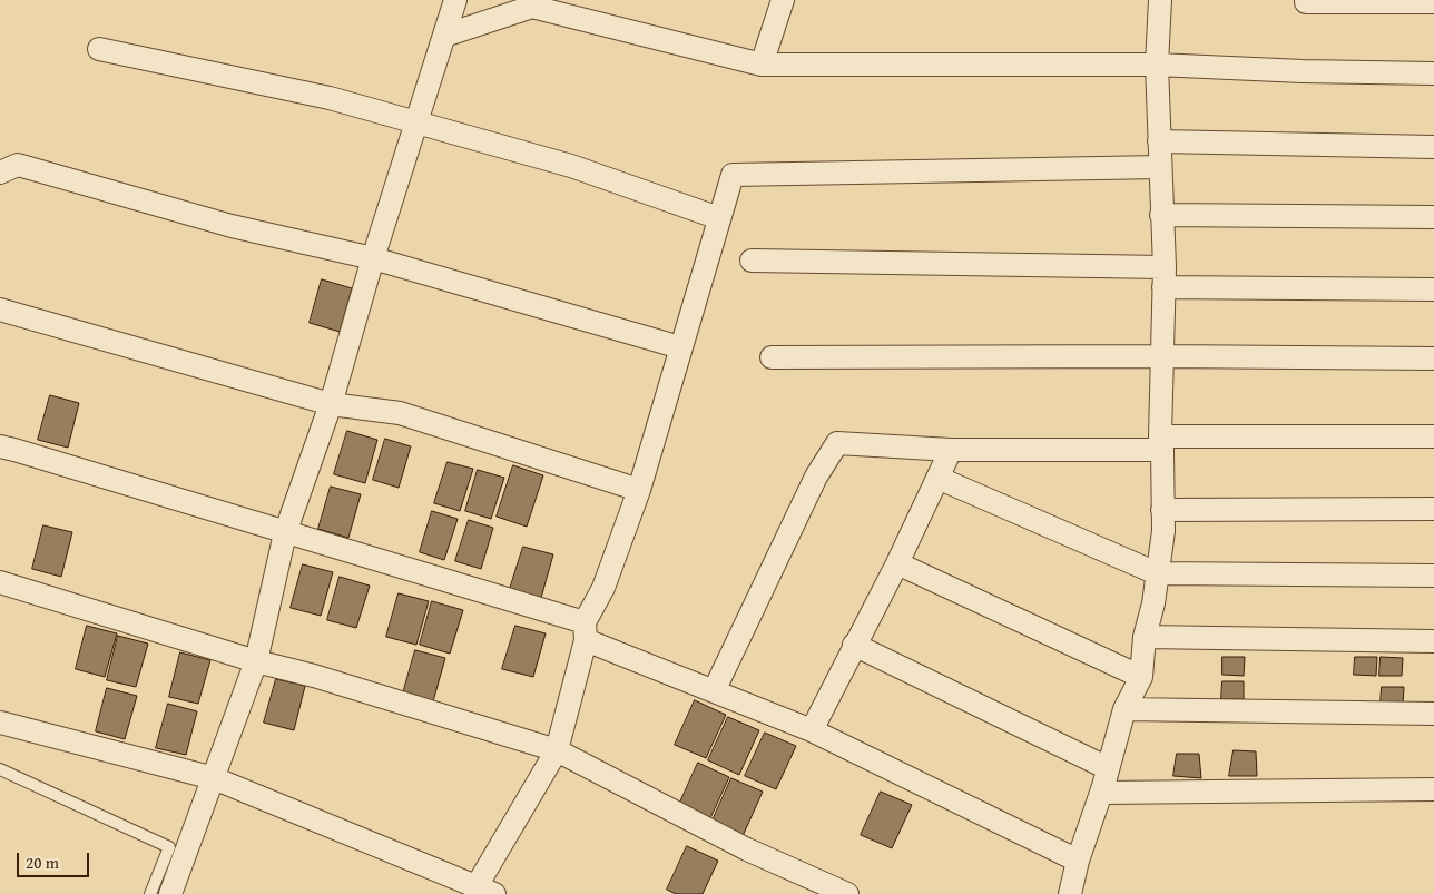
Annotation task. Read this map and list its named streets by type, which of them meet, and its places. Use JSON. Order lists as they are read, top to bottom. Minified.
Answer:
{"scale_bar":"20 m"}
